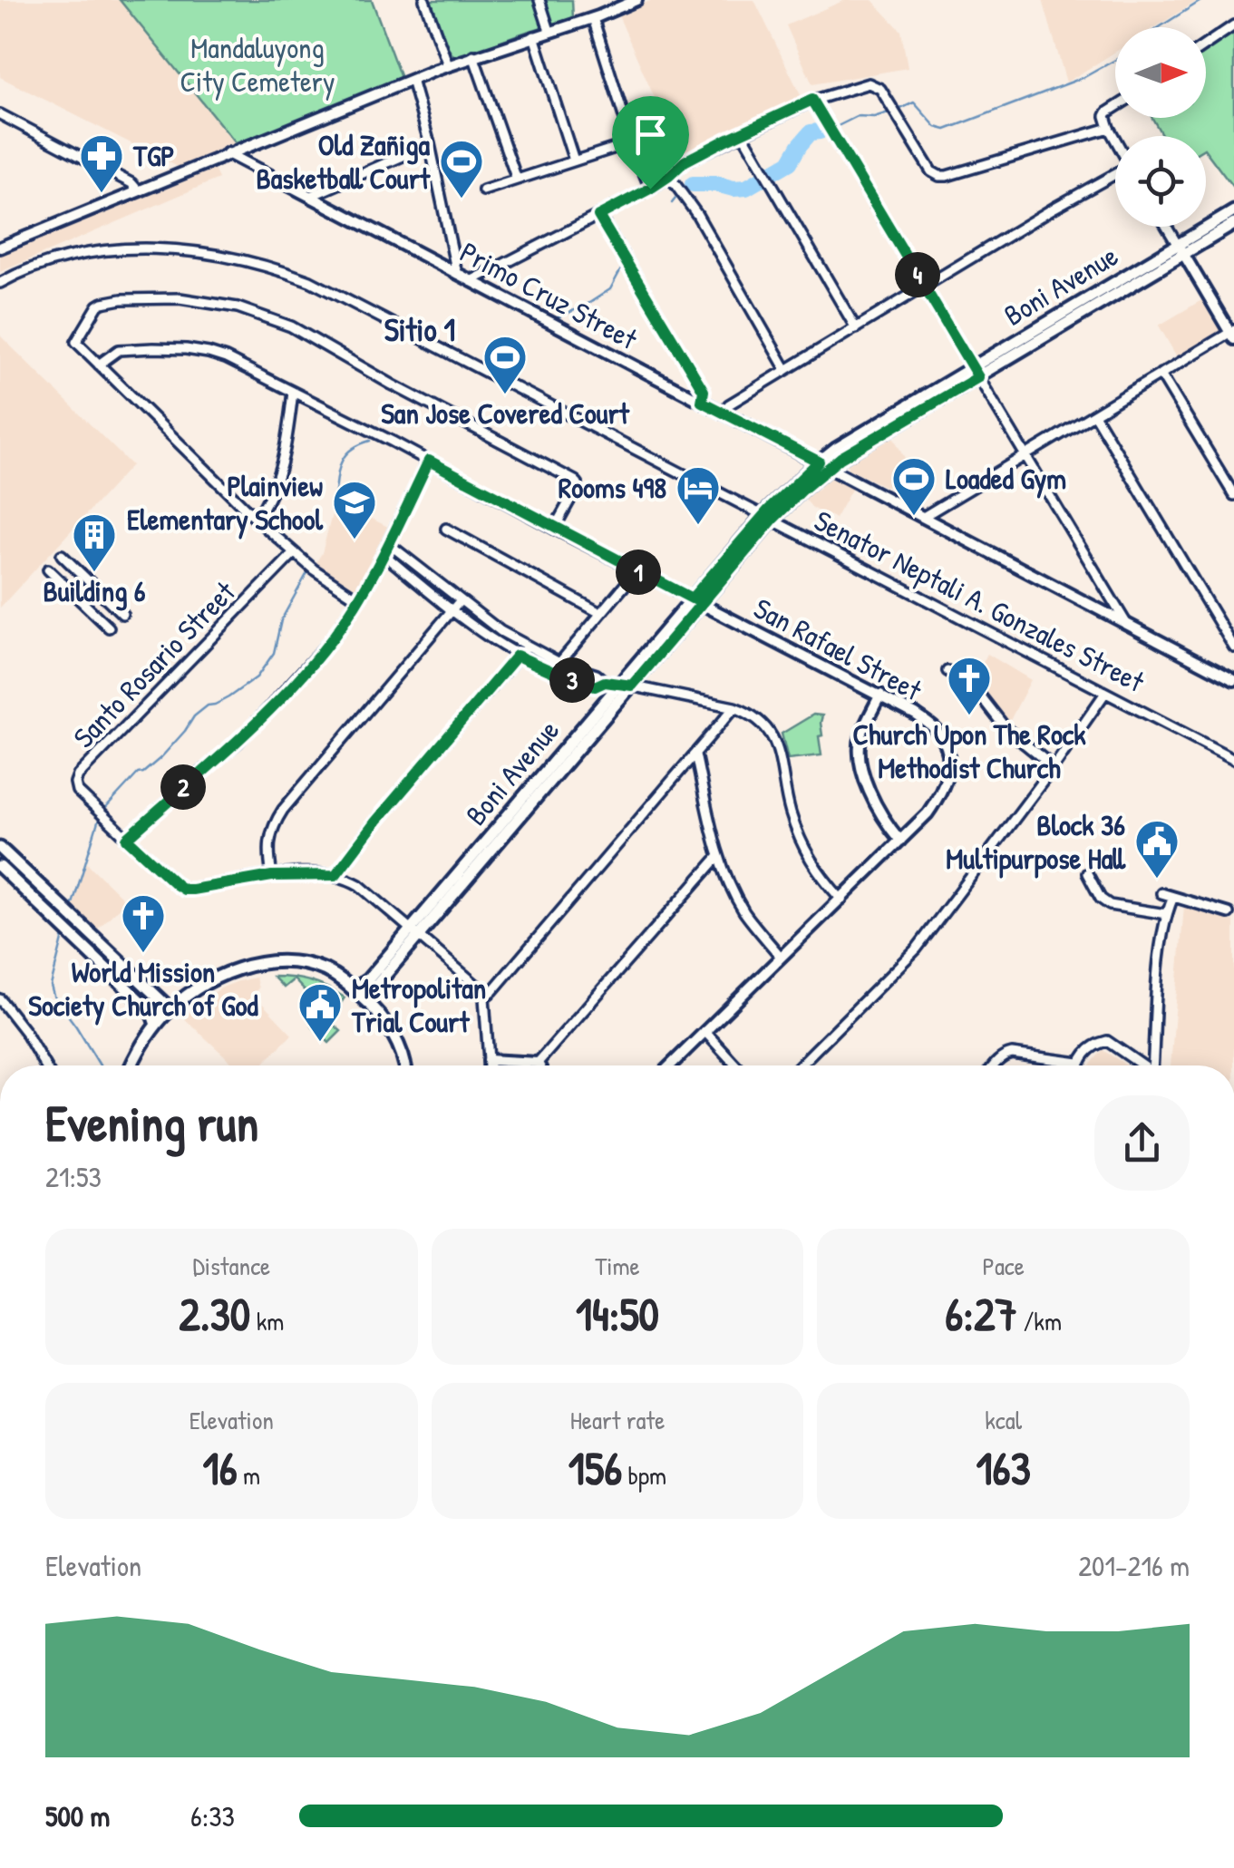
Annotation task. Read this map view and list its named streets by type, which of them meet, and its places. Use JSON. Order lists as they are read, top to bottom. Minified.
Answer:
{"streets":{"main road":["Boni Avenue"],"street":["Primo Cruz Street","Senator Neptali A. Gonzales Street","San Rafael Street","Santo Rosario Street"]},"crossings":[["Boni Avenue","Primo Cruz Street"],["Boni Avenue","Senator Neptali A. Gonzales Street"],["Boni Avenue","San Rafael Street"]],"districts":["Sitio 1"],"parks":["Mandaluyong City Cemetery"],"places":{"pharmacy":["TGP"],"sports":["Old Zañiga Basketball Court","San Jose Covered Court","Loaded Gym"],"hotel":["Rooms 498"],"school or university":["Plainview Elementary School"],"building":["Building 6"],"church":["Church Upon The Rock Methodist Church","World Mission Society Church of God"],"public building":["Block 36 Multipurpose Hall","Metropolitan Trial Court"]},"north":"right","page":{"pins":["4","1","3","2"],"heading":["Evening run","21:53"],"stats":[["Distance","2.30 km"],["Time","14:50"],["Pace","6:27 /km"],["Elevation","16 m"],["Heart rate","156 bpm"],["kcal","163"]],"chart":["Elevation","201–216 m"],"list":[{"name":"500 m","note":"6:33"}]}}
